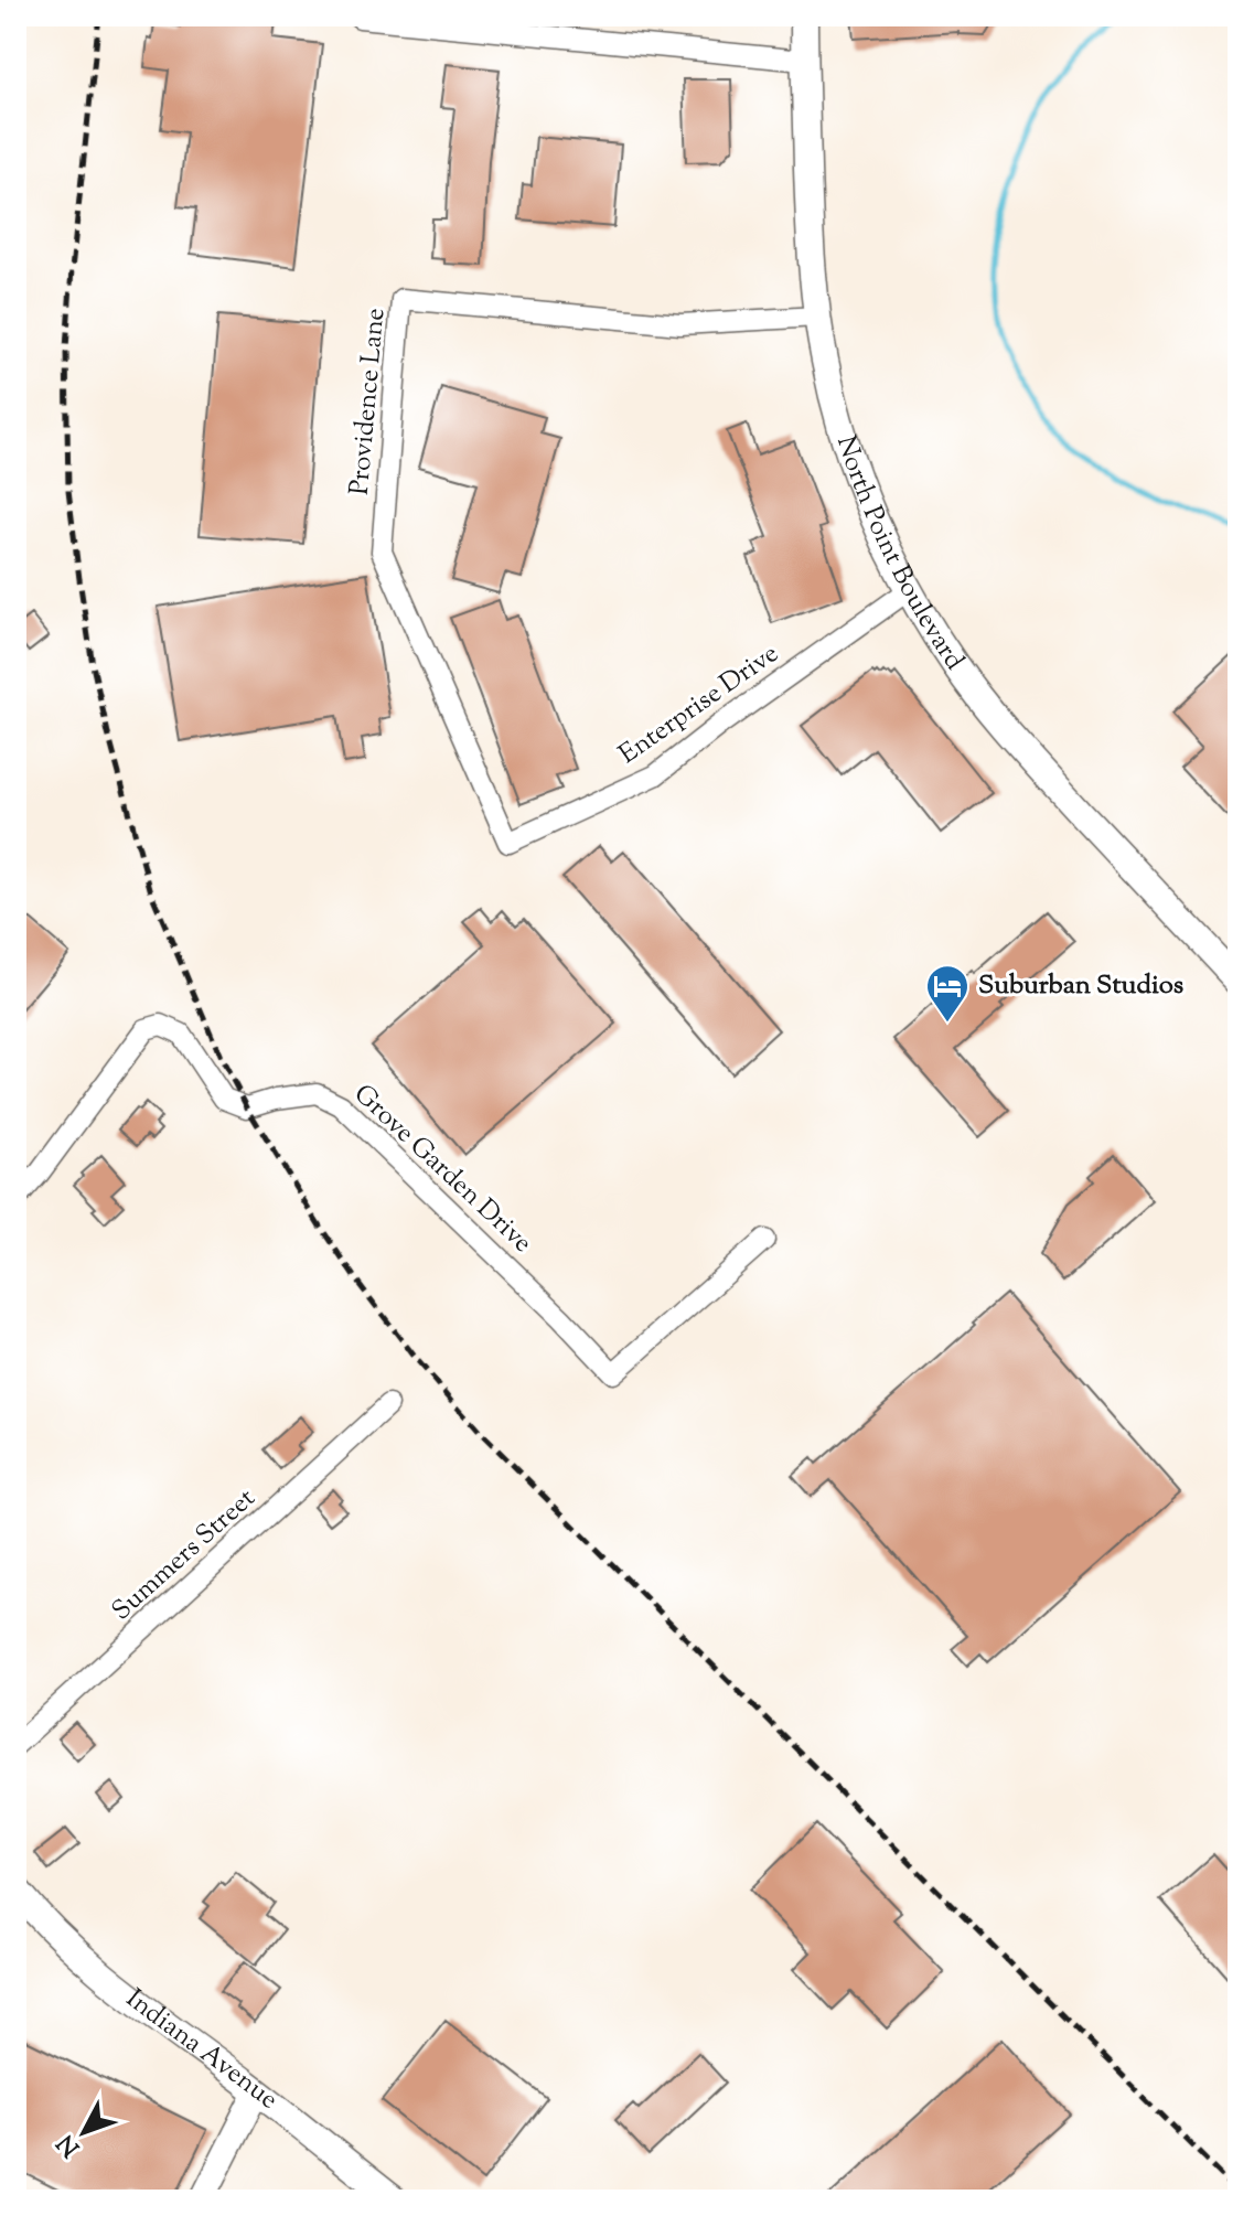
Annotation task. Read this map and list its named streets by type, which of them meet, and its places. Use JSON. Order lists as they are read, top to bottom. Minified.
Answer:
{"streets":{"main road":["North Point Boulevard","Indiana Avenue"],"street":["Providence Lane","Enterprise Drive","Grove Garden Drive","Summers Street"]},"crossings":[["Providence Lane","North Point Boulevard"],["Providence Lane","Enterprise Drive"],["North Point Boulevard","Enterprise Drive"]],"places":{"hotel":["Suburban Studios"]},"north":"bottom left"}
